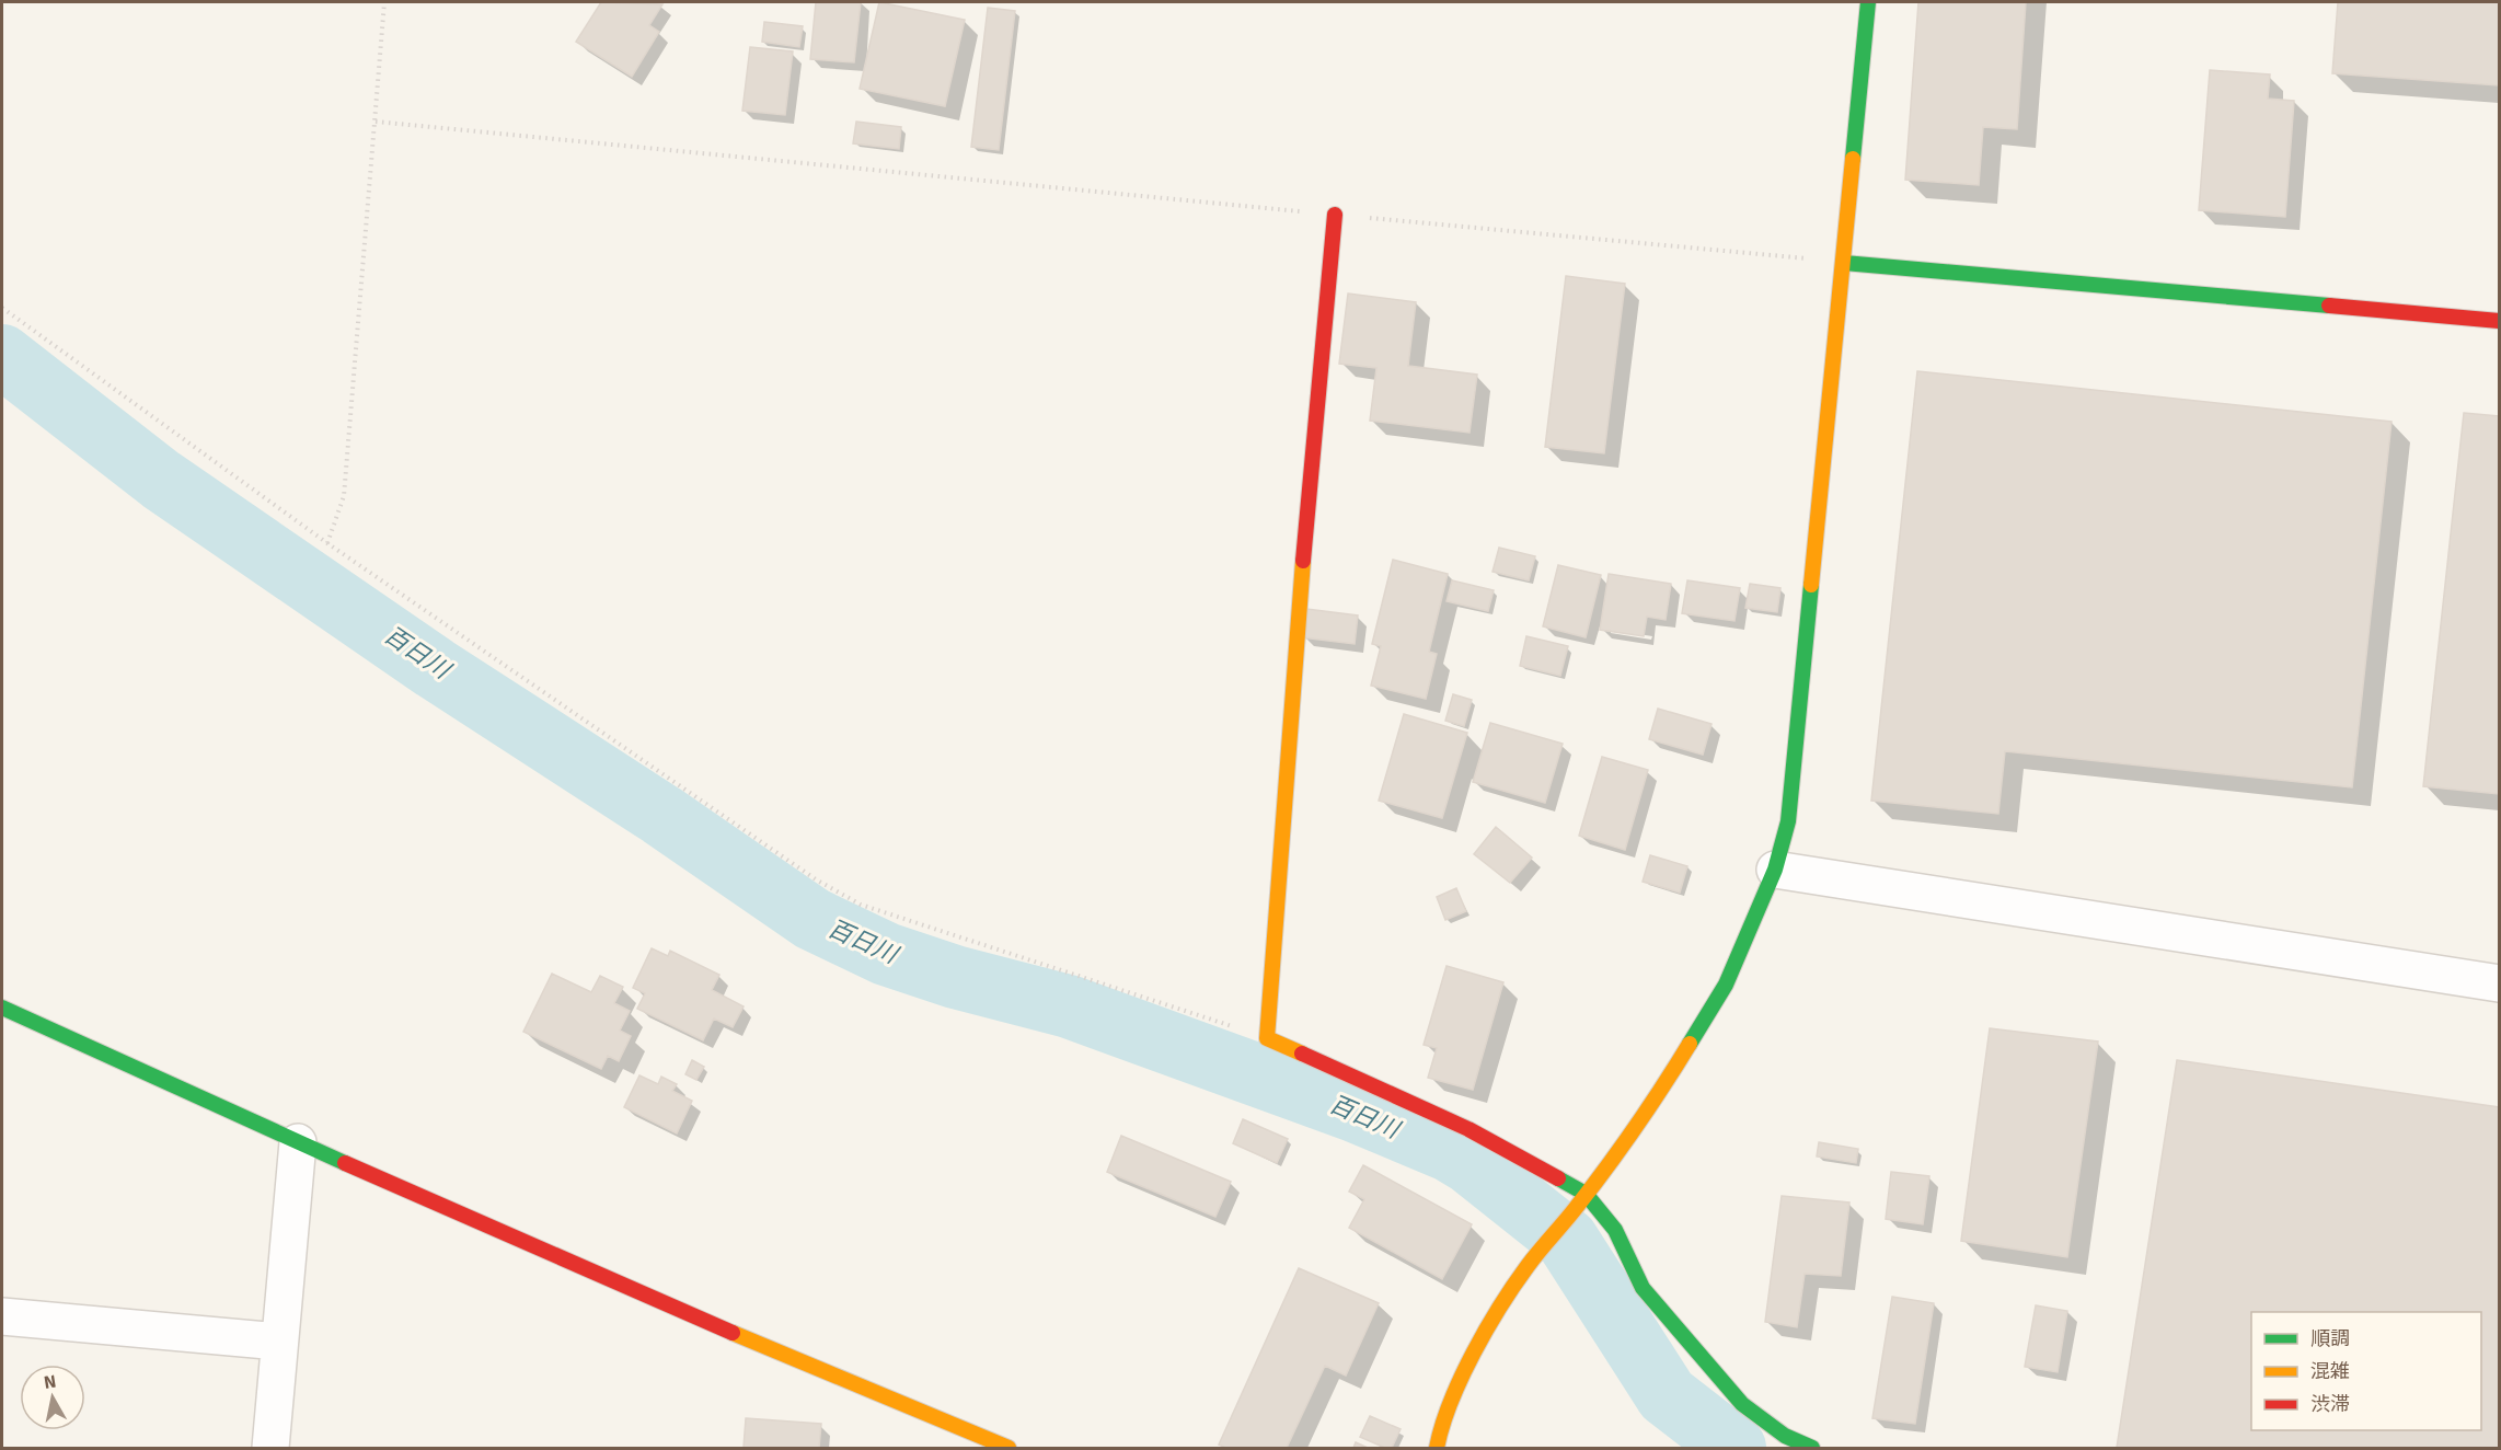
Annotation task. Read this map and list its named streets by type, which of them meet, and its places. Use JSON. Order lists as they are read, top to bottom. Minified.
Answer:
{"water":["百日川"],"legend":["順調","混雑","渋滞"],"north":"top"}
